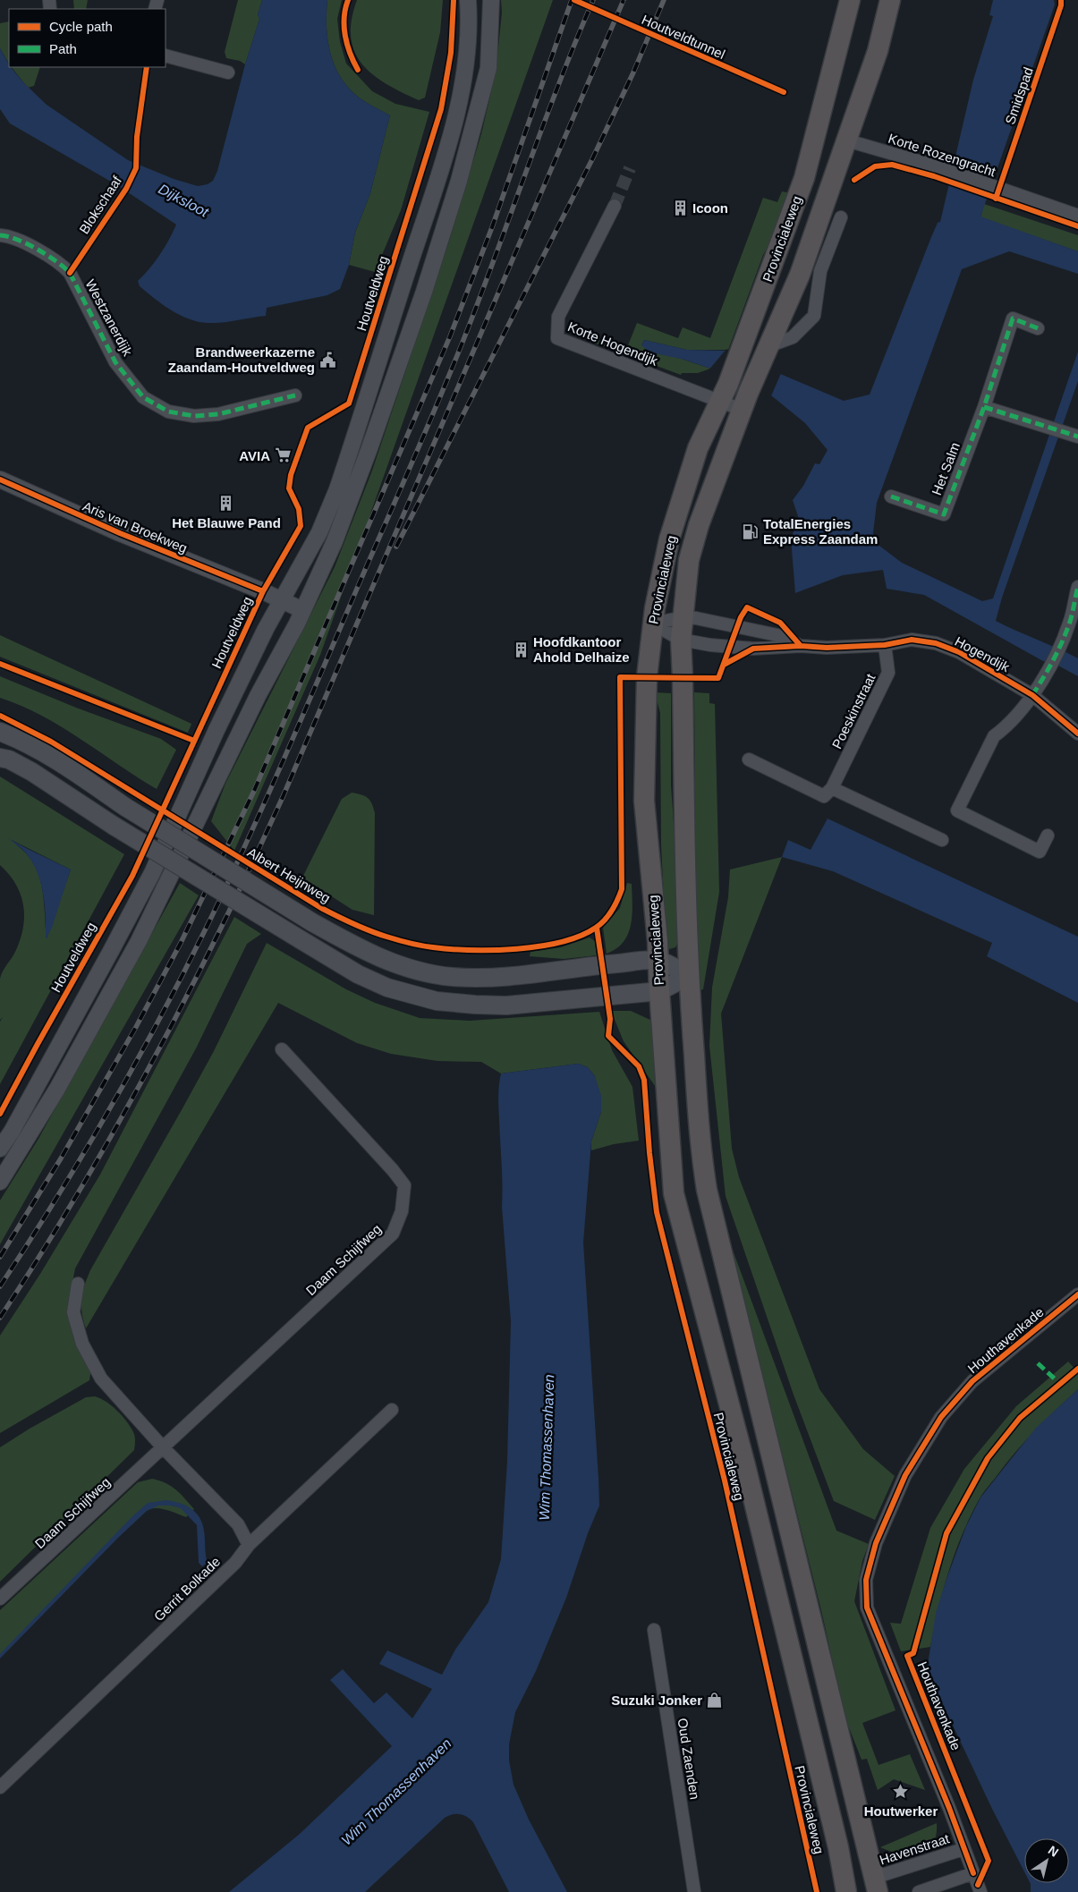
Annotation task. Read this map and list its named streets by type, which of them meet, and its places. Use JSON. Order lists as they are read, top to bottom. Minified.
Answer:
{"streets":{"main road":["Provincialeweg","Albert Heijnweg"],"street":["Korte Rozengracht","Houtveldweg","Westzanerdijk","Korte Hogendijk","Het Salm","Aris van Broekweg","Hogendijk","Poeskinstraat","Daam Schijfweg","Houthavenkade","Gerrit Bolkade","Oud Zaenden","Havenstraat"],"cycle path":["Houtveldtunnel","Smidspad","Blokschaaf"]},"crossings":[["Korte Rozengracht","Provincialeweg"],["Provincialeweg","Korte Hogendijk"],["Provincialeweg","Hogendijk"],["Provincialeweg","Albert Heijnweg"],["Provincialeweg","Havenstraat"],["Houtveldweg","Aris van Broekweg"],["Hogendijk","Poeskinstraat"],["Houthavenkade","Havenstraat"]],"water":["Dijksloot","Wim Thomassenhaven"],"places":{"building":["Icoon","Het Blauwe Pand","Hoofdkantoor Ahold Delhaize"],"public building":["Brandweerkazerne Zaandam-Houtveldweg"],"supermarket":["AVIA"],"fuel station":["TotalEnergies Express Zaandam"],"shop":["Suzuki Jonker"],"place":["Houtwerker"]},"legend":["Cycle path","Path"],"north":"top right"}
